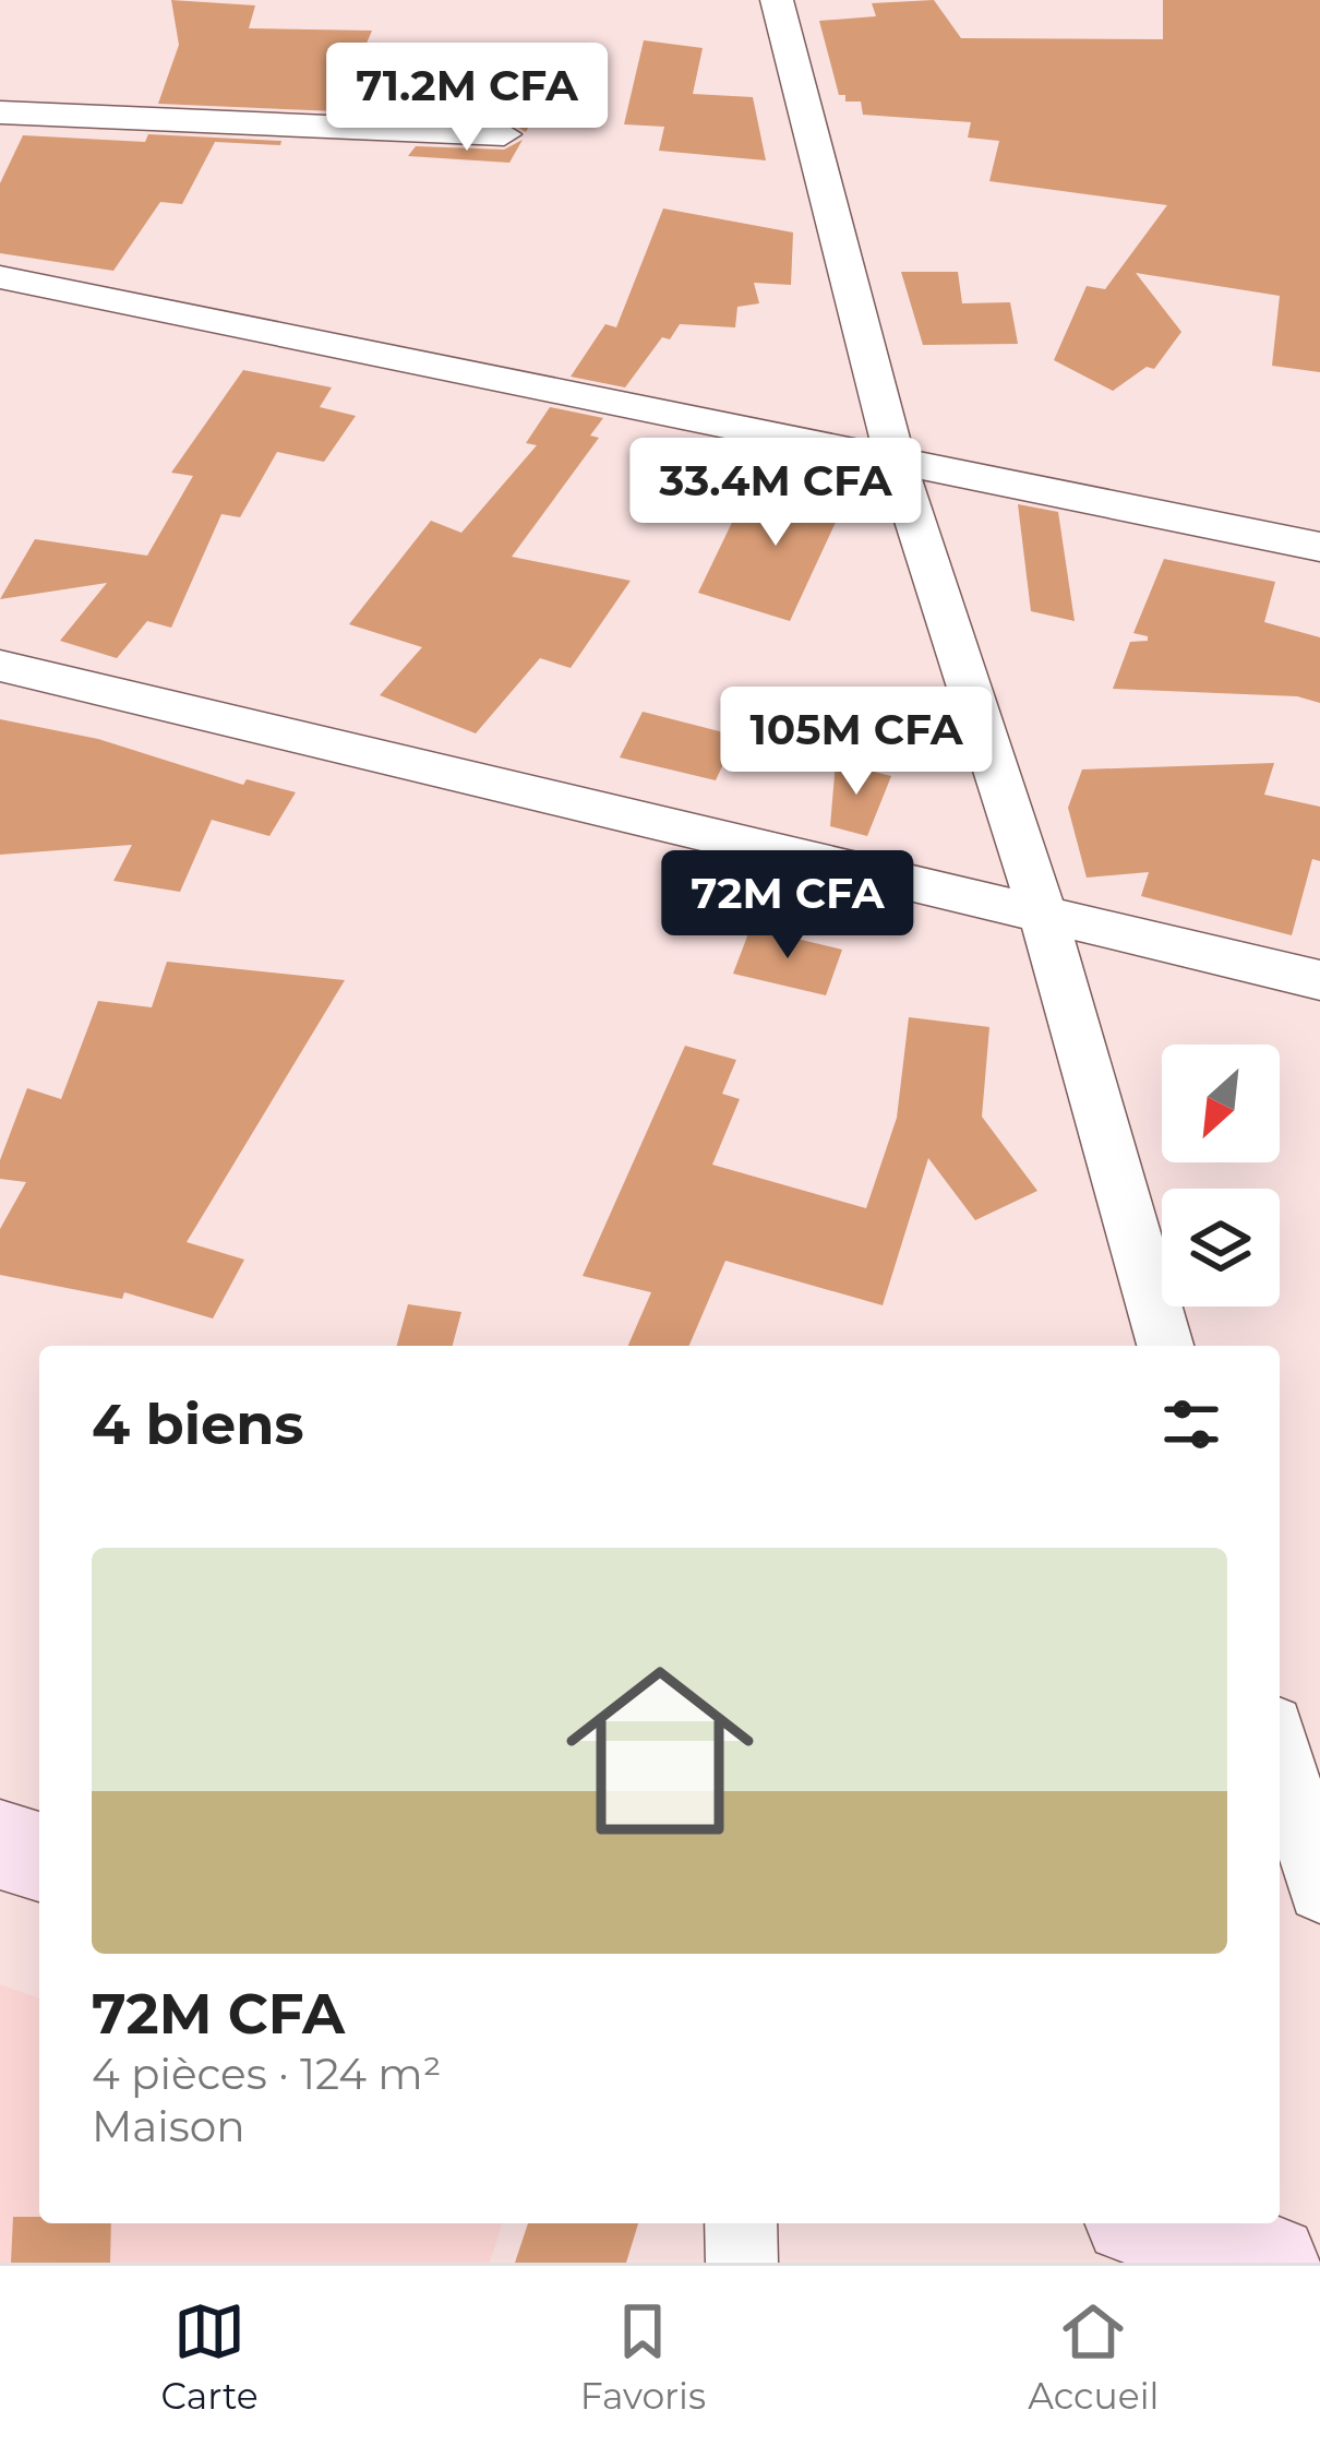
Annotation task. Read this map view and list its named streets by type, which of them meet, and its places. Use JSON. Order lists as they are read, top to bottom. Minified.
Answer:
{"north":"bottom left","page":{"price":["71.2M CFA","33.4M CFA","105M CFA","72M CFA"],"heading":"4 biens","list":[{"name":"72M CFA","note":"4 pièces · 124 m² · Maison"}],"tabs":["Carte","Favoris","Accueil"]}}
